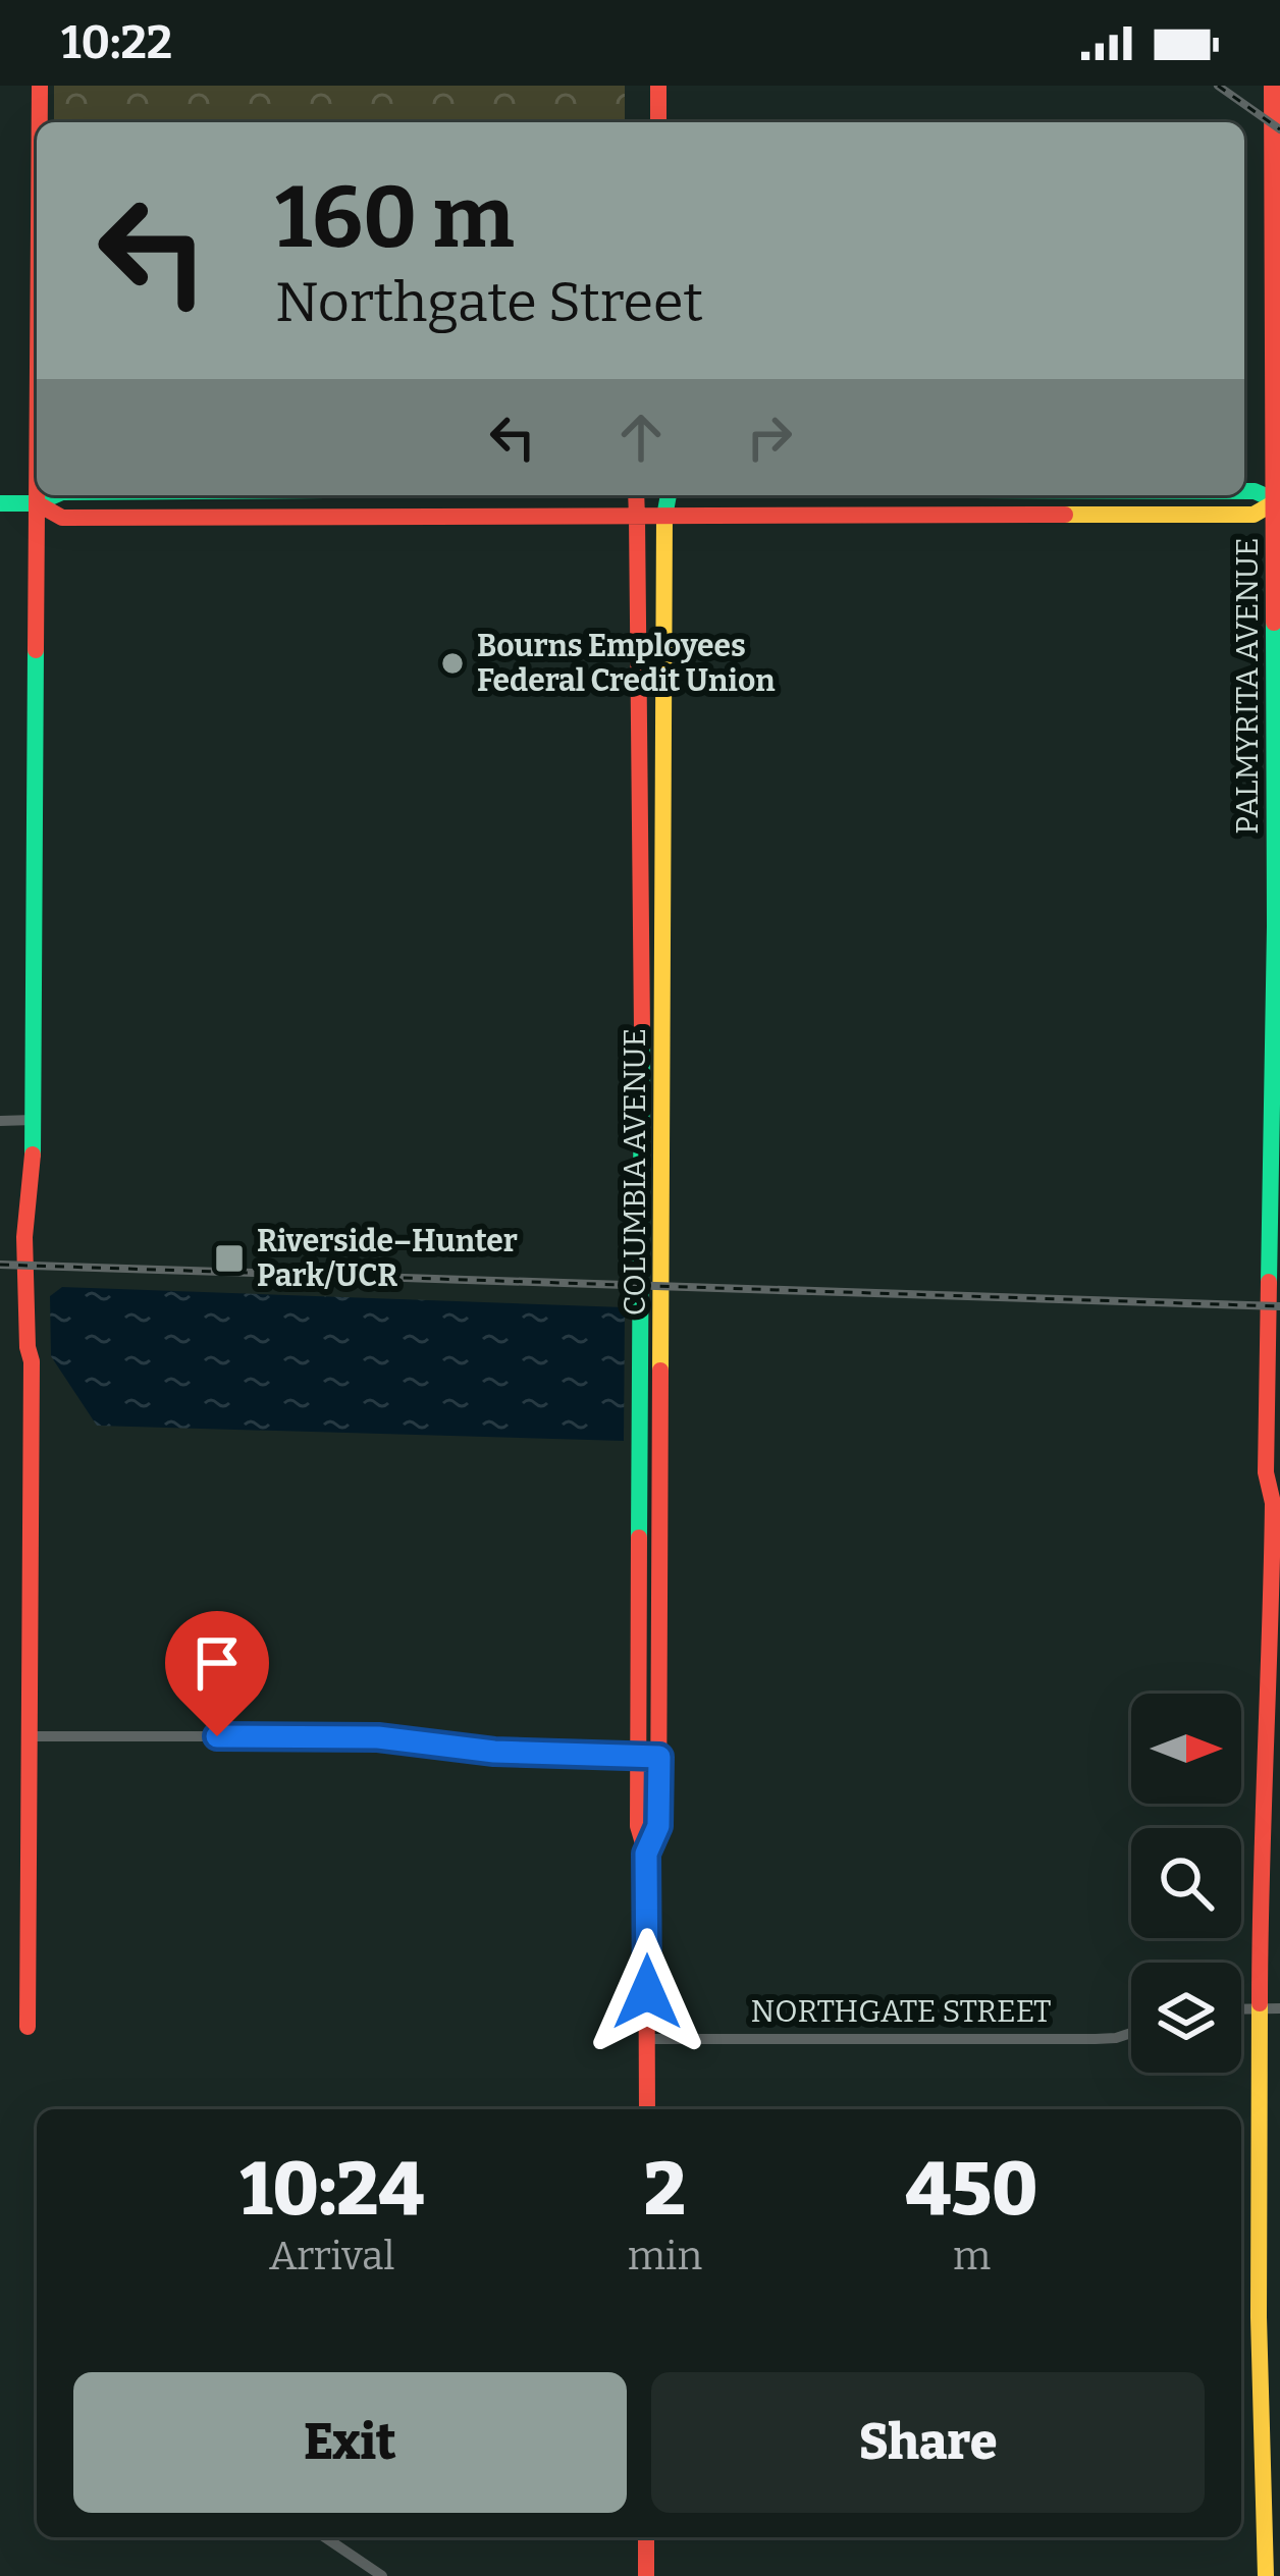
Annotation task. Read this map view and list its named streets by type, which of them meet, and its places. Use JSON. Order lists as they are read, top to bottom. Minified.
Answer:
{"streets":{"street":["PALMYRITA AVENUE","COLUMBIA AVENUE","NORTHGATE STREET"]},"crossings":[["COLUMBIA AVENUE","NORTHGATE STREET"]],"places":{"other":["Bourns Employees Federal Credit Union"],"transit":["Riverside–Hunter Park/UCR"]},"north":"right","page":{"status":"10:22","turn":["160 m","Northgate Street"],"eta":["10:24","Arrival","2","min","450","m"],"buttons":["Exit","Share"]}}
